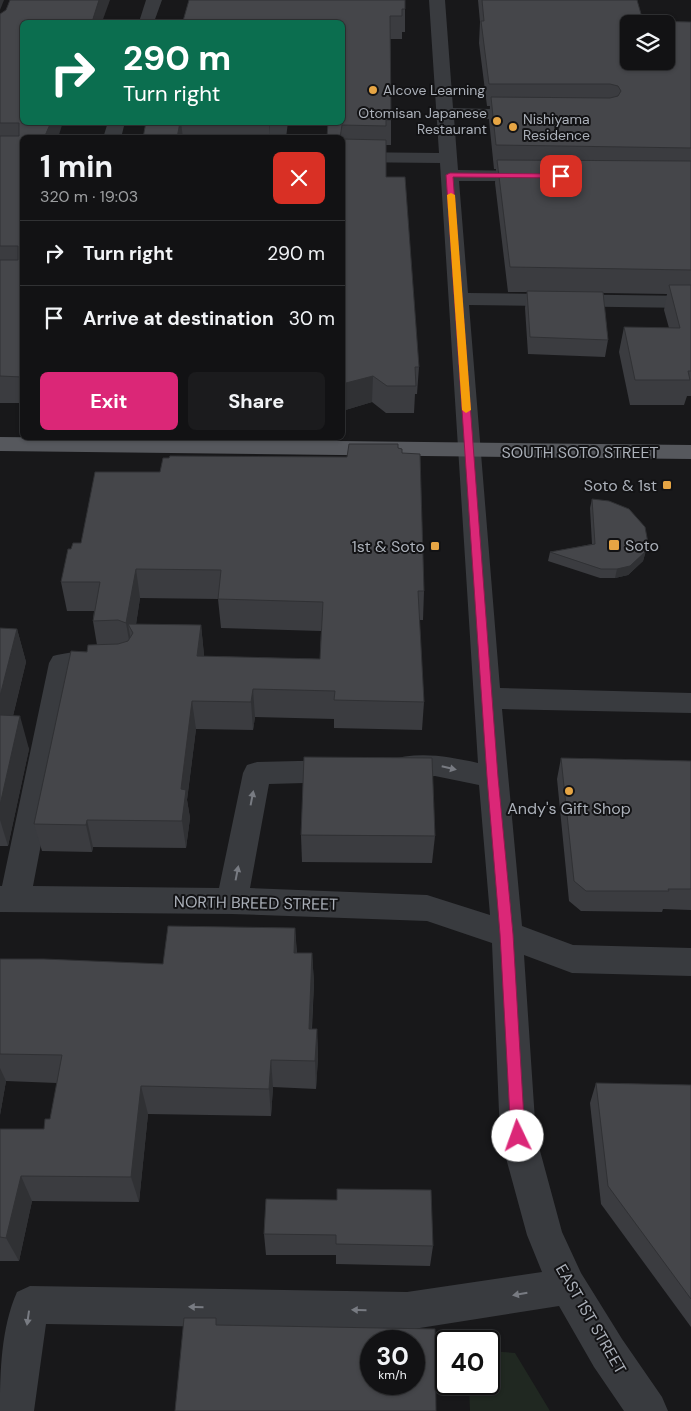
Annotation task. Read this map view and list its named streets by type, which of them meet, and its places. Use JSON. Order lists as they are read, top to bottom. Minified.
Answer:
{"streets":{"main road":["SOUTH SOTO STREET"],"street":["NORTH BREED STREET","EAST 1ST STREET"]},"crossings":[["SOUTH SOTO STREET","EAST 1ST STREET"],["NORTH BREED STREET","EAST 1ST STREET"]],"places":{"other":["Alcove Learning","Otomisan Japanese Restaurant","Nishiyama Residence","Andy's Gift Shop"],"transit":["Soto & 1st","Soto","1st & Soto"]},"page":{"turn":["290 m","Turn right"],"heading":["1 min","320 m · 19:03"],"list":[{"name":"Turn right","value":"290 m"},{"name":"Arrive at destination","value":"30 m"}],"buttons":["Exit","Share"],"speed":"30 km/h","limit":"40"}}
